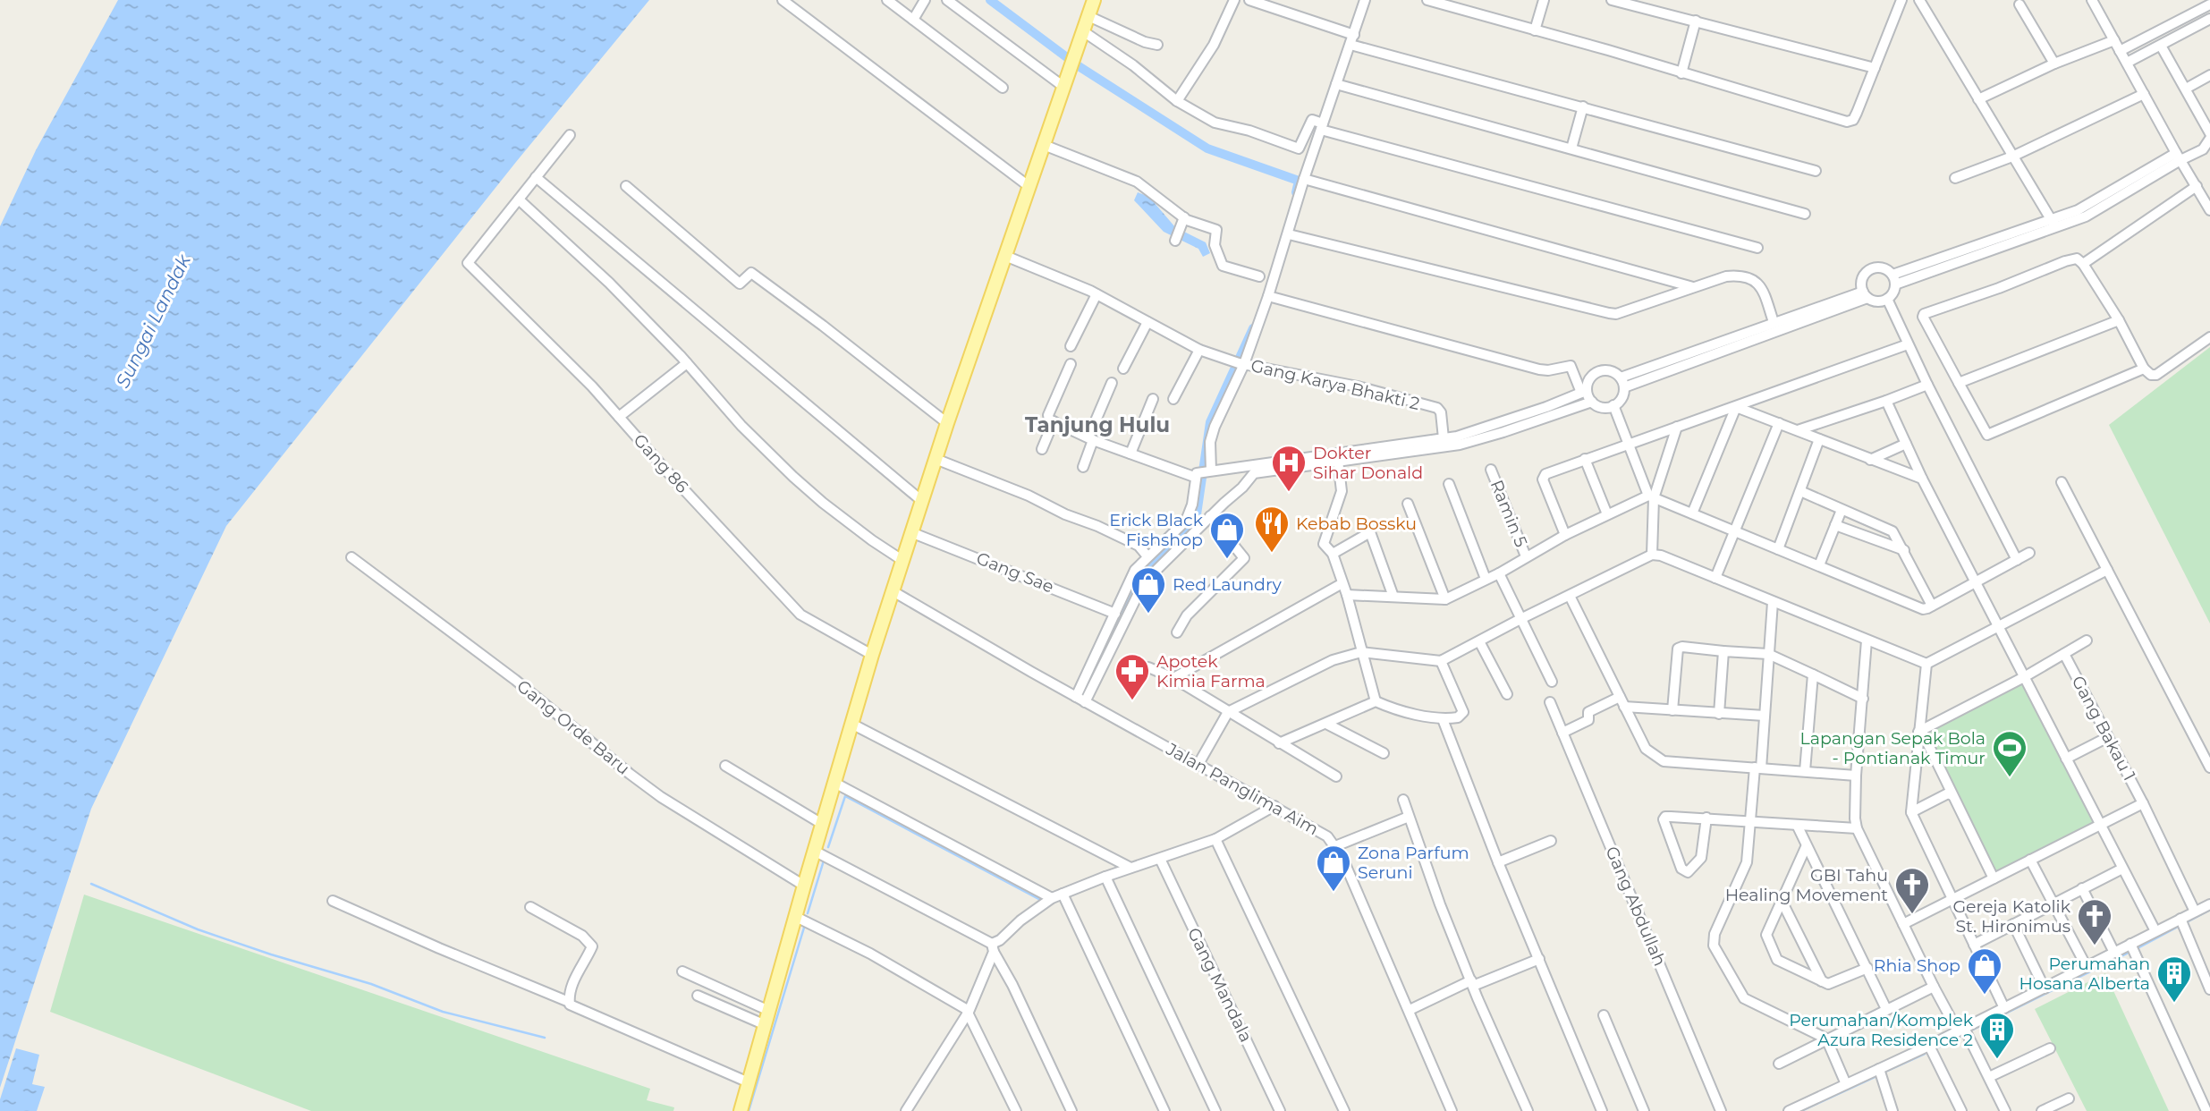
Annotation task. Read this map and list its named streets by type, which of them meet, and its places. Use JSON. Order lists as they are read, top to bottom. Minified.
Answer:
{"streets":{"street":["Gang Karya Bhakti 2","Gang 86","Ramin 5","Gang Sae","Gang Orde Baru","Gang Bakau 1","Jalan Panglima Aim","Gang Abdullah","Gang Mandala"]},"districts":["Tanjung Hulu"],"water":["Sungai Landak"],"places":{"hospital":["Dokter Sihar Donald"],"restaurant":["Kebab Bossku"],"shop":["Erick Black Fishshop","Red Laundry","Zona Parfum Seruni","Rhia Shop"],"pharmacy":["Apotek Kimia Farma"],"sports":["Lapangan Sepak Bola - Pontianak Timur"],"church":["GBI Tahu Healing Movement","Gereja Katolik St. Hironimus"],"building":["Perumahan Hosana Alberta","Perumahan/Komplek Azura Residence 2"]}}
